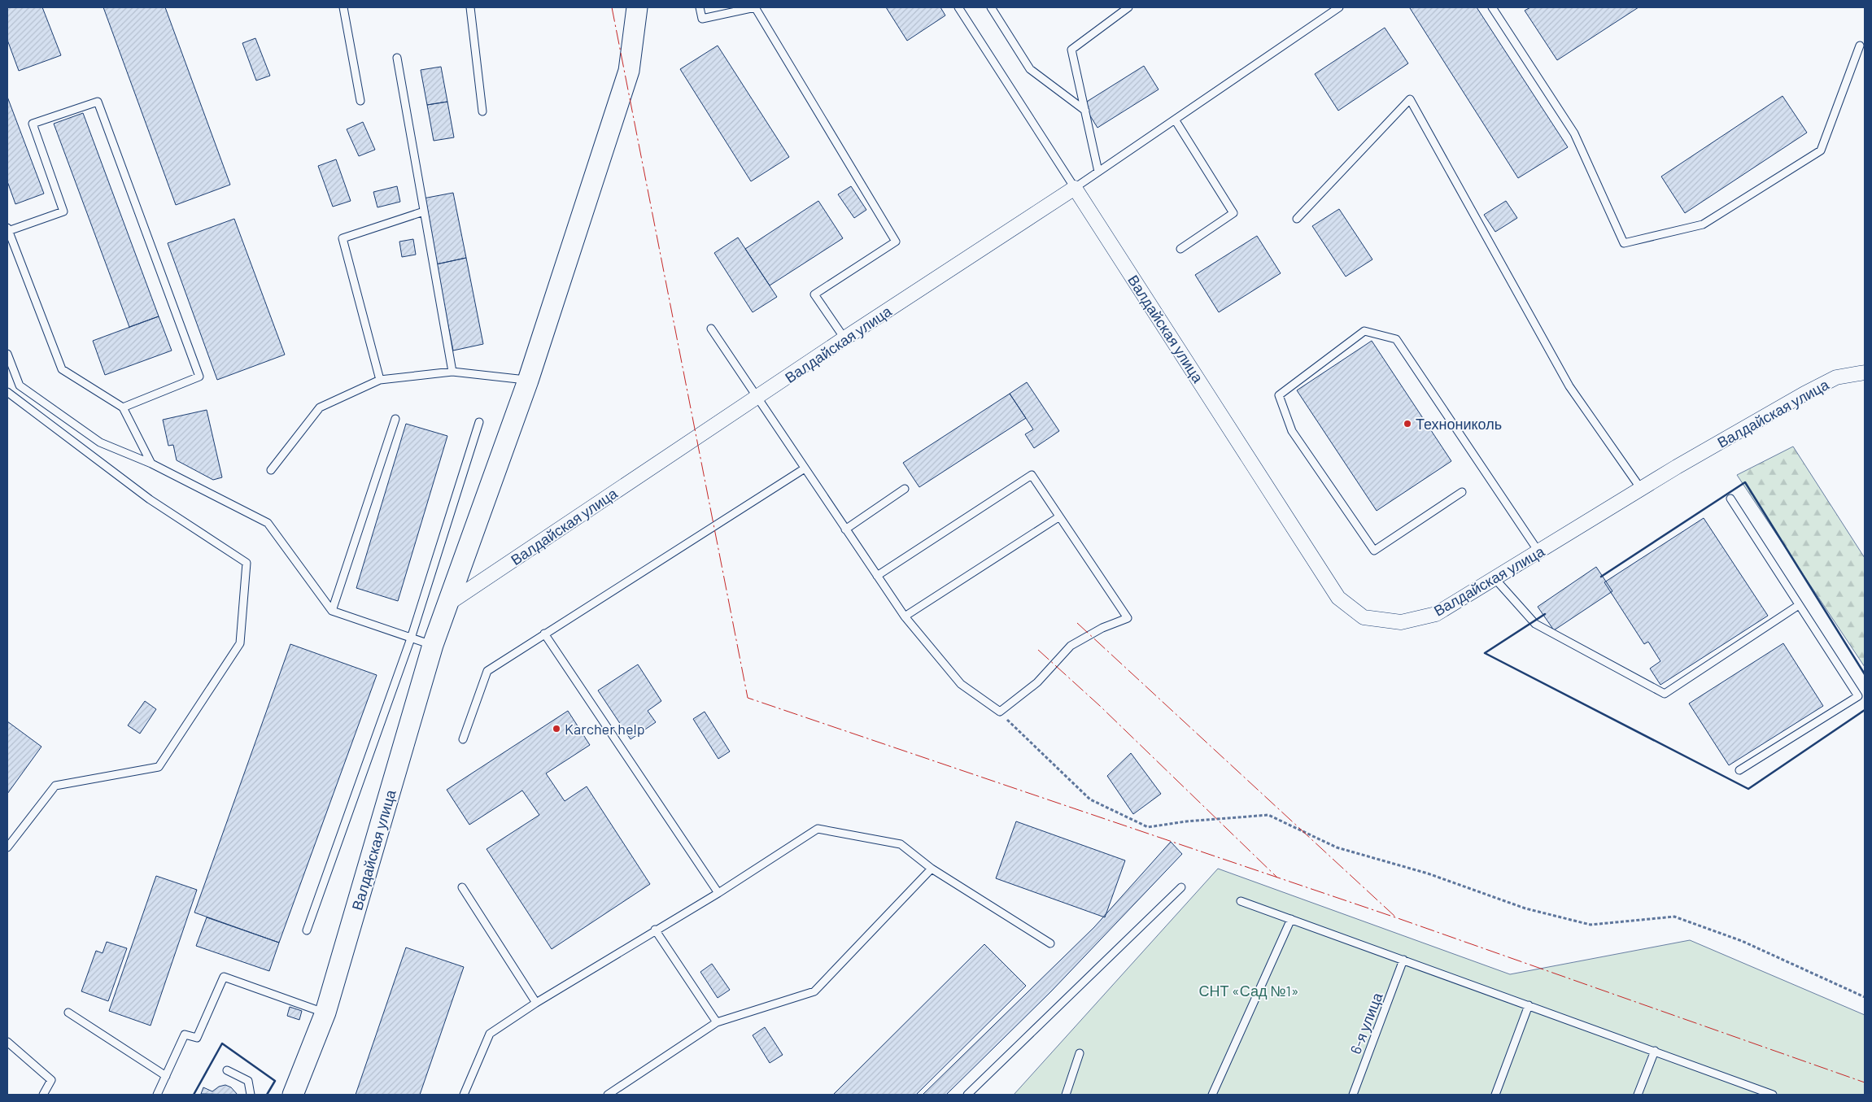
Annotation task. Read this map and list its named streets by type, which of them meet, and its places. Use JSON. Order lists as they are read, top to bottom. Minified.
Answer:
{"streets":{"street":["Валдайская улица"],"lane":["6-я улица"]},"parks":["СНТ «Сад №1»"],"places":["Технониколь","Karcher help"]}
